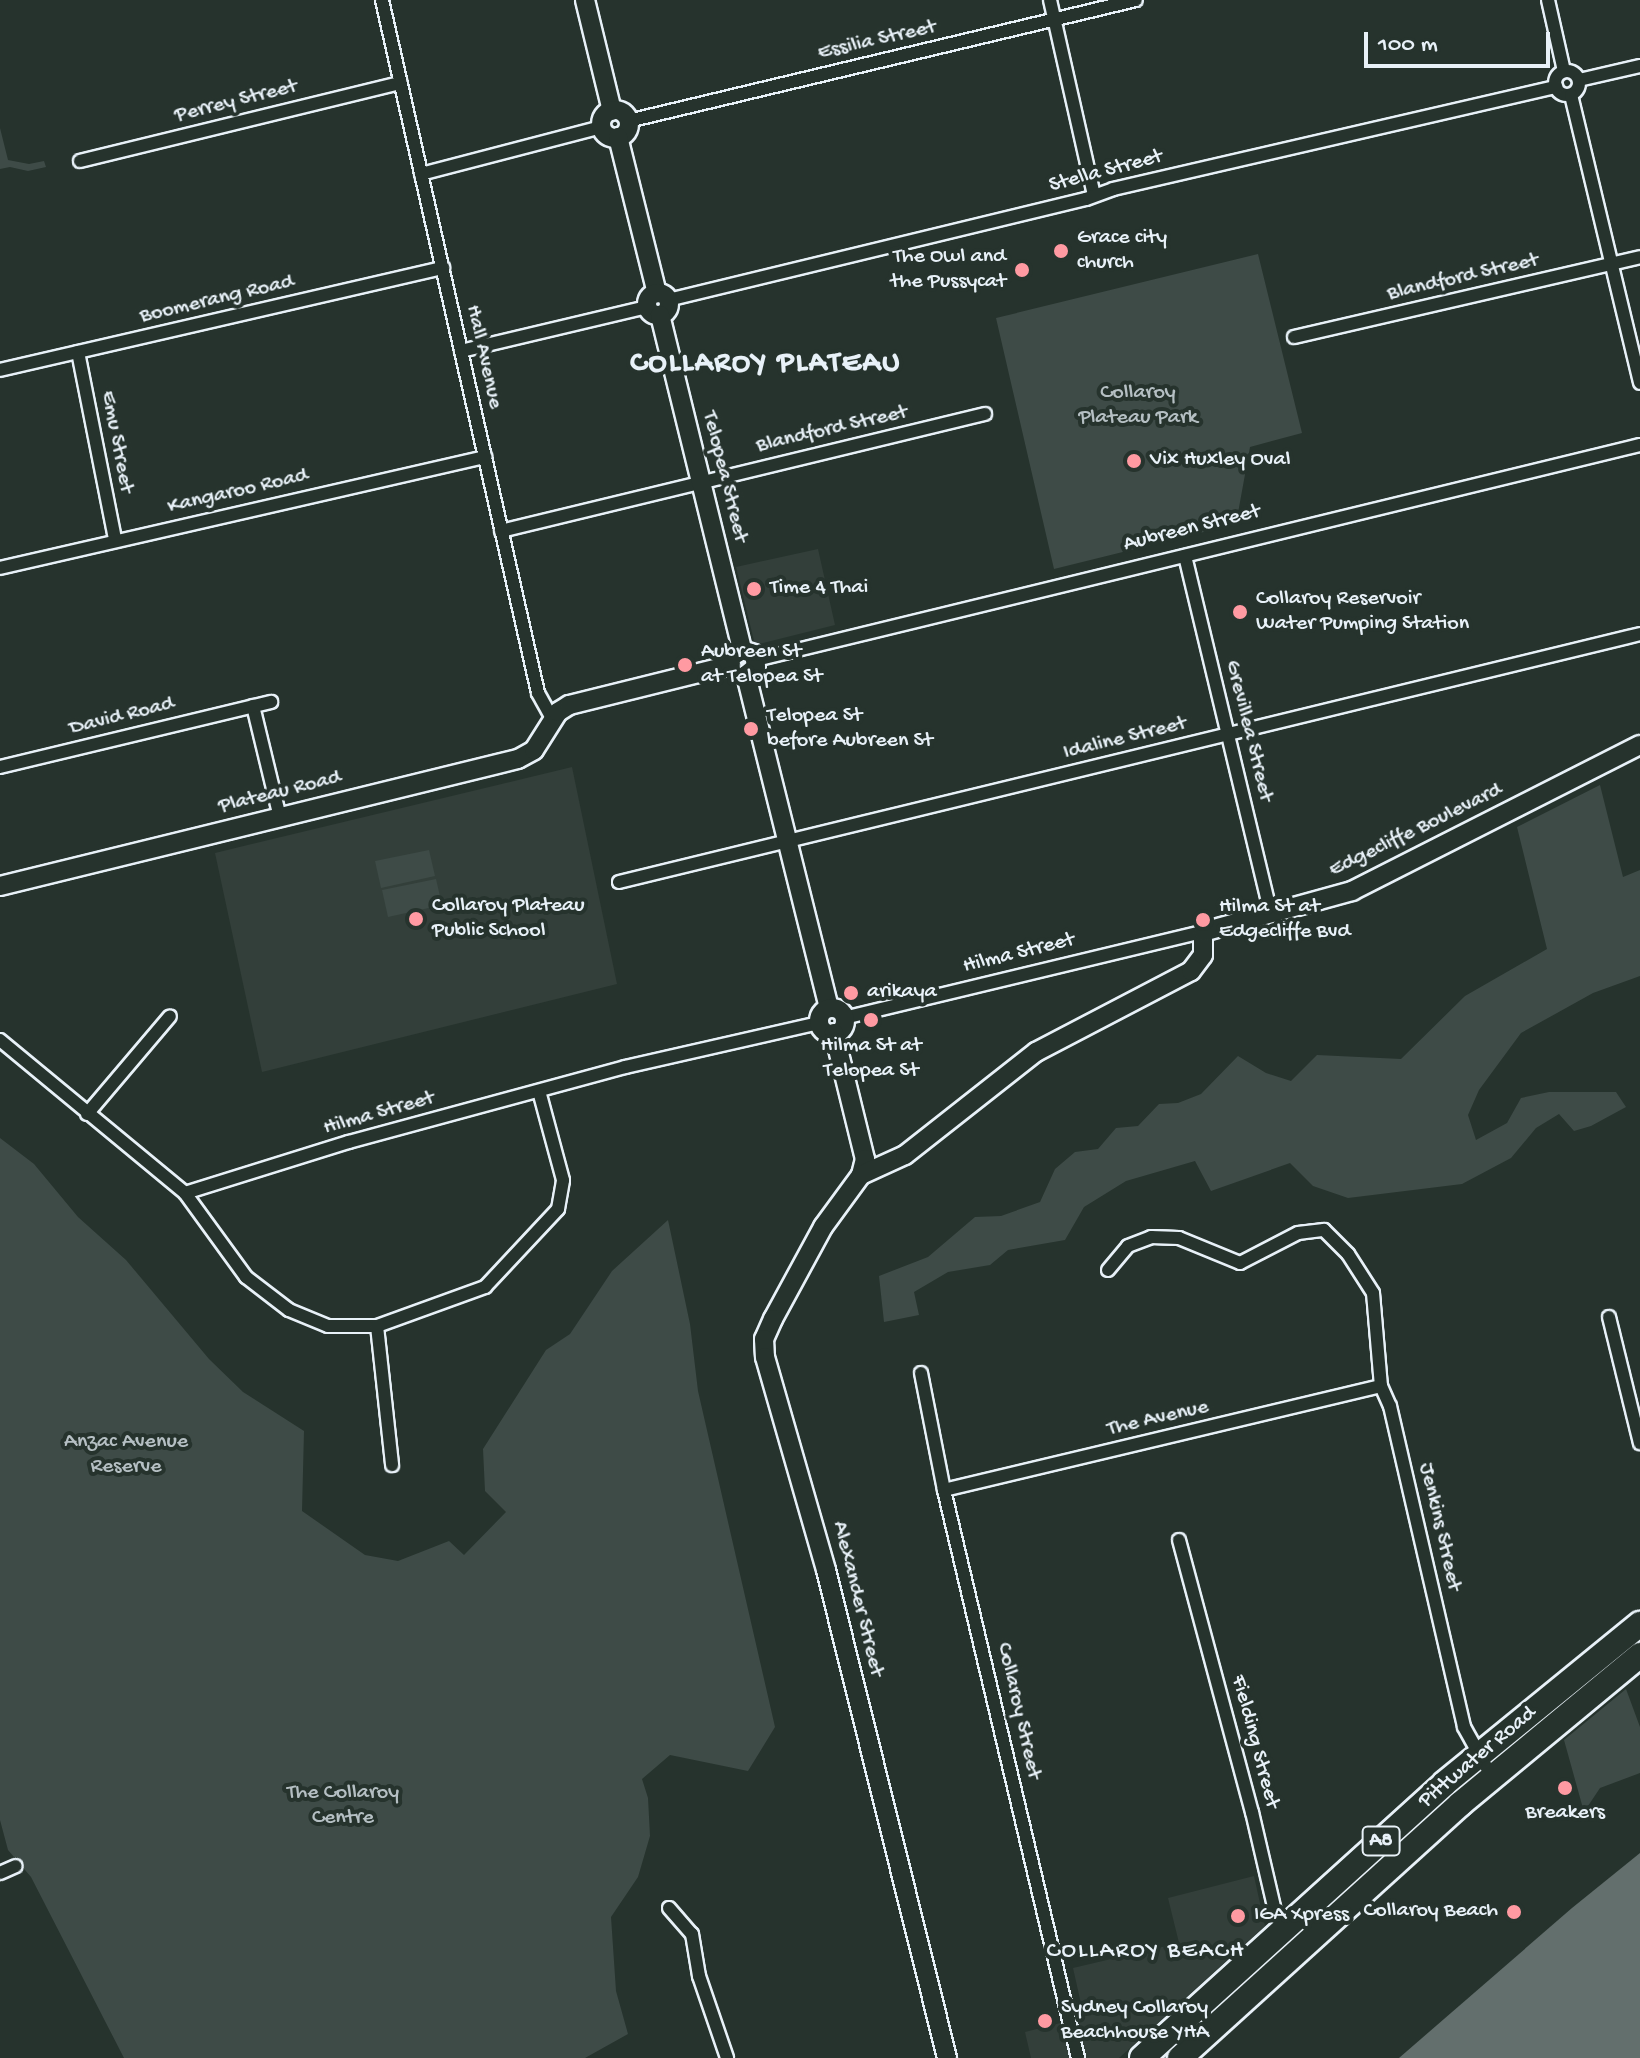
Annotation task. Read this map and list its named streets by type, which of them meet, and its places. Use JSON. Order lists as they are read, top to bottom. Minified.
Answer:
{"streets":{"highway":["Pittwater Road","A8"],"street":["Essilia Street","Perrey Street","Stella Street","Blandford Street","Boomerang Road","Hall Avenue","Emu Street","Telopea Street","Kangaroo Road","Aubreen Street","David Road","Grevillea Street","Idaline Street","Plateau Road","Edgecliffe Boulevard","Hilma Street","The Avenue","Jenkins Street","Alexander Street","Collaroy Street","Fielding Street"]},"crossings":[["Essilia Street","Telopea Street"],["Perrey Street","Hall Avenue"],["Stella Street","Hall Avenue"],["Stella Street","Telopea Street"],["Blandford Street","Hall Avenue"],["Blandford Street","Telopea Street"],["Boomerang Road","Hall Avenue"],["Boomerang Road","Emu Street"],["Hall Avenue","Kangaroo Road"],["Hall Avenue","Aubreen Street"],["Hall Avenue","Plateau Road"],["Emu Street","Kangaroo Road"],["Telopea Street","Aubreen Street"],["Telopea Street","Idaline Street"],["Telopea Street","Hilma Street"],["Telopea Street","Alexander Street"],["Aubreen Street","Grevillea Street"],["Aubreen Street","Plateau Road"],["Grevillea Street","Idaline Street"],["Grevillea Street","Edgecliffe Boulevard"],["Edgecliffe Boulevard","Hilma Street"],["The Avenue","Jenkins Street"],["The Avenue","Collaroy Street"],["Jenkins Street","Pittwater Road"],["Fielding Street","Pittwater Road"]],"districts":["COLLAROY PLATEAU","COLLAROY BEACH"],"parks":["Collaroy Plateau Park","Anzac Avenue Reserve","The Collaroy Centre"],"places":["Grace city church","The Owl and the Pussycat","Vix Huxley Oval","Time 4 Thai","Collaroy Reservoir Water Pumping Station","Aubreen St at Telopea St","Telopea St before Aubreen St","Collaroy Plateau Public School","Hilma St at Edgecliffe Bvd","arikaya","Hilma St at Telopea St","Breakers","Collaroy Beach","IGA Xpress","Sydney Collaroy Beachhouse YHA"],"scale_bar":"100 m"}
